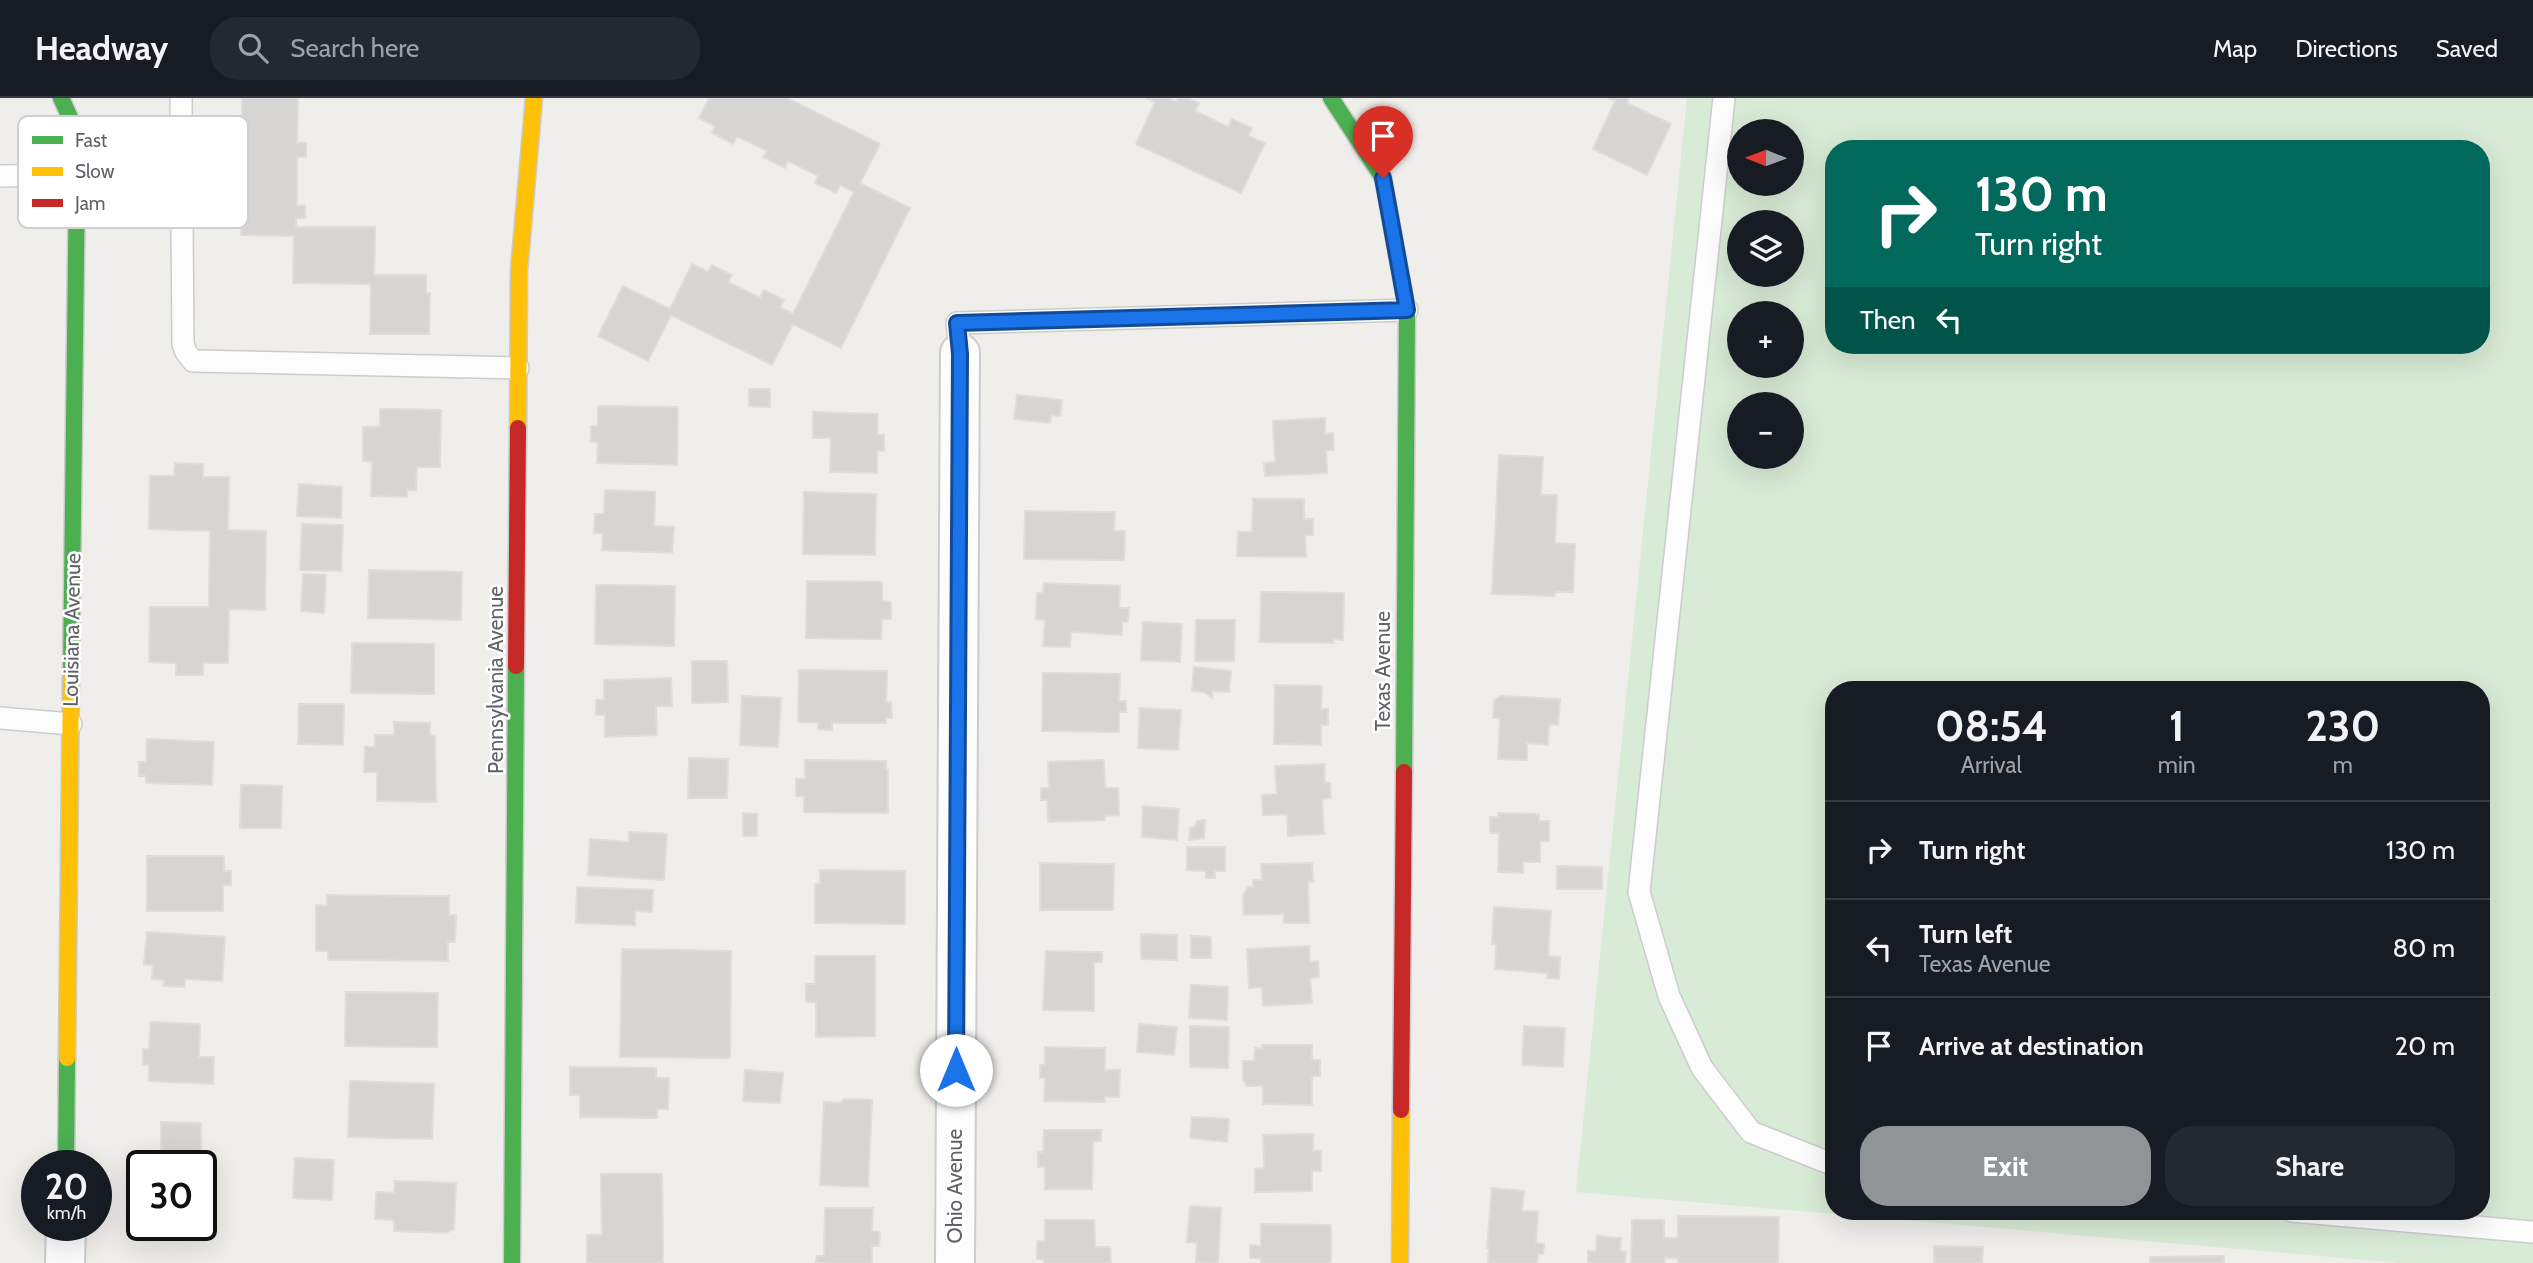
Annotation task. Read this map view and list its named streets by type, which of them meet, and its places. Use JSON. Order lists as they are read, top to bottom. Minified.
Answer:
{"streets":{"street":["Louisiana Avenue","Texas Avenue","Pennsylvania Avenue","Ohio Avenue"]},"legend":["Fast","Slow","Jam"],"north":"left","page":{"header":"Headway","search":"Search here","nav":["Map","Directions","Saved"],"map_buttons":["+","−"],"turn":["130 m","Turn right"],"then":"Then","eta":["08:54","Arrival","1","min","230","m"],"list":[{"name":"Turn right","value":"130 m"},{"name":"Turn left","note":"Texas Avenue","value":"80 m"},{"name":"Arrive at destination","value":"20 m"}],"buttons":["Exit","Share"],"speed":"20 km/h","limit":"30"}}
